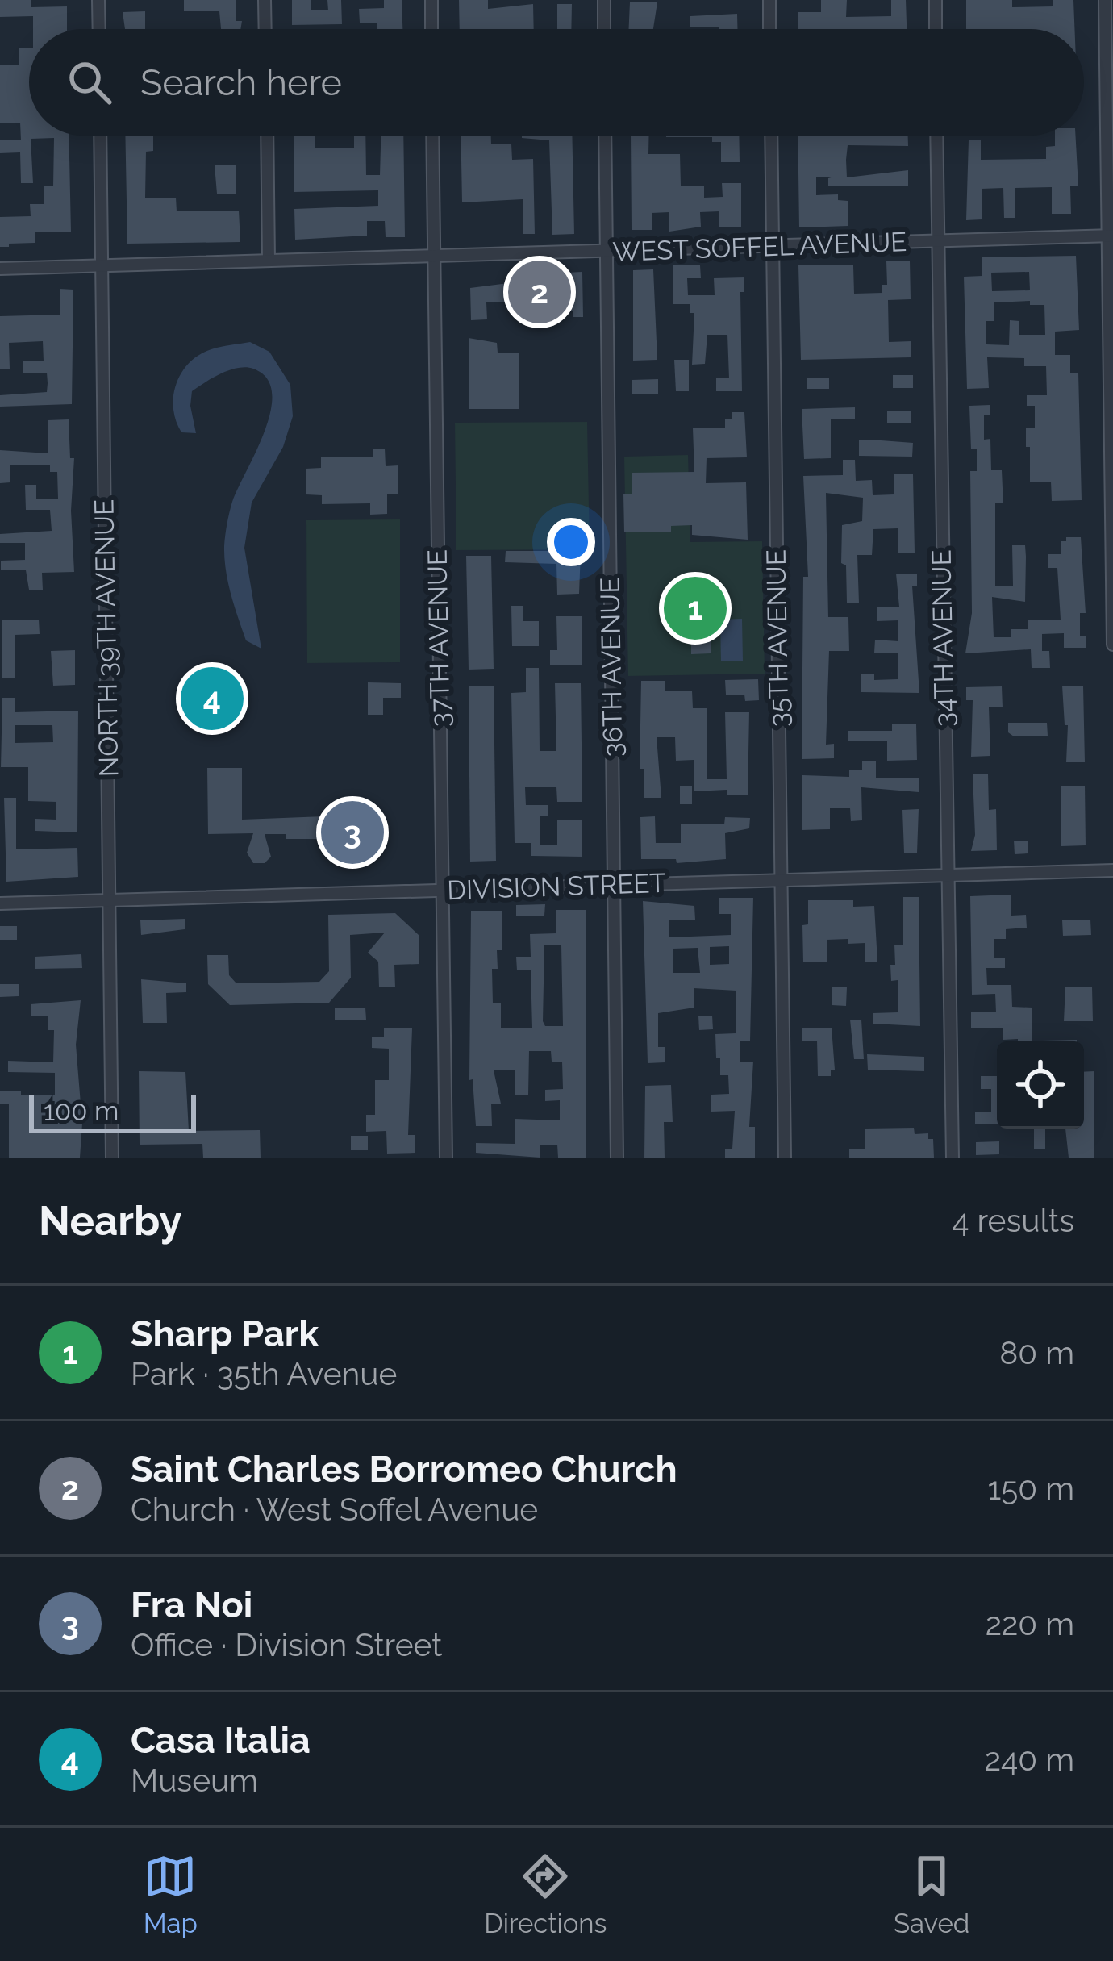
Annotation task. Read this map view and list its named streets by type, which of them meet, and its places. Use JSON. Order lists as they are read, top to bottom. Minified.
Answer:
{"streets":{"street":["WEST SOFFEL AVENUE","NORTH 39TH AVENUE","37TH AVENUE","35TH AVENUE","34TH AVENUE","36TH AVENUE","DIVISION STREET"]},"crossings":[["WEST SOFFEL AVENUE","NORTH 39TH AVENUE"],["WEST SOFFEL AVENUE","37TH AVENUE"],["WEST SOFFEL AVENUE","35TH AVENUE"],["WEST SOFFEL AVENUE","34TH AVENUE"],["WEST SOFFEL AVENUE","36TH AVENUE"],["NORTH 39TH AVENUE","DIVISION STREET"],["37TH AVENUE","DIVISION STREET"],["35TH AVENUE","DIVISION STREET"],["34TH AVENUE","DIVISION STREET"],["36TH AVENUE","DIVISION STREET"]],"scale_bar":"100 m","page":{"search":"Search here","pins":["2","1","4","3"],"scale":"100 m","heading":["Nearby","4 results"],"list":[{"mark":"1","name":"Sharp Park","note":"Park · 35th Avenue","value":"80 m"},{"mark":"2","name":"Saint Charles Borromeo Church","note":"Church · West Soffel Avenue","value":"150 m"},{"mark":"3","name":"Fra Noi","note":"Office · Division Street","value":"220 m"},{"mark":"4","name":"Casa Italia","note":"Museum","value":"240 m"}],"nav":["Map","Directions","Saved"]}}
